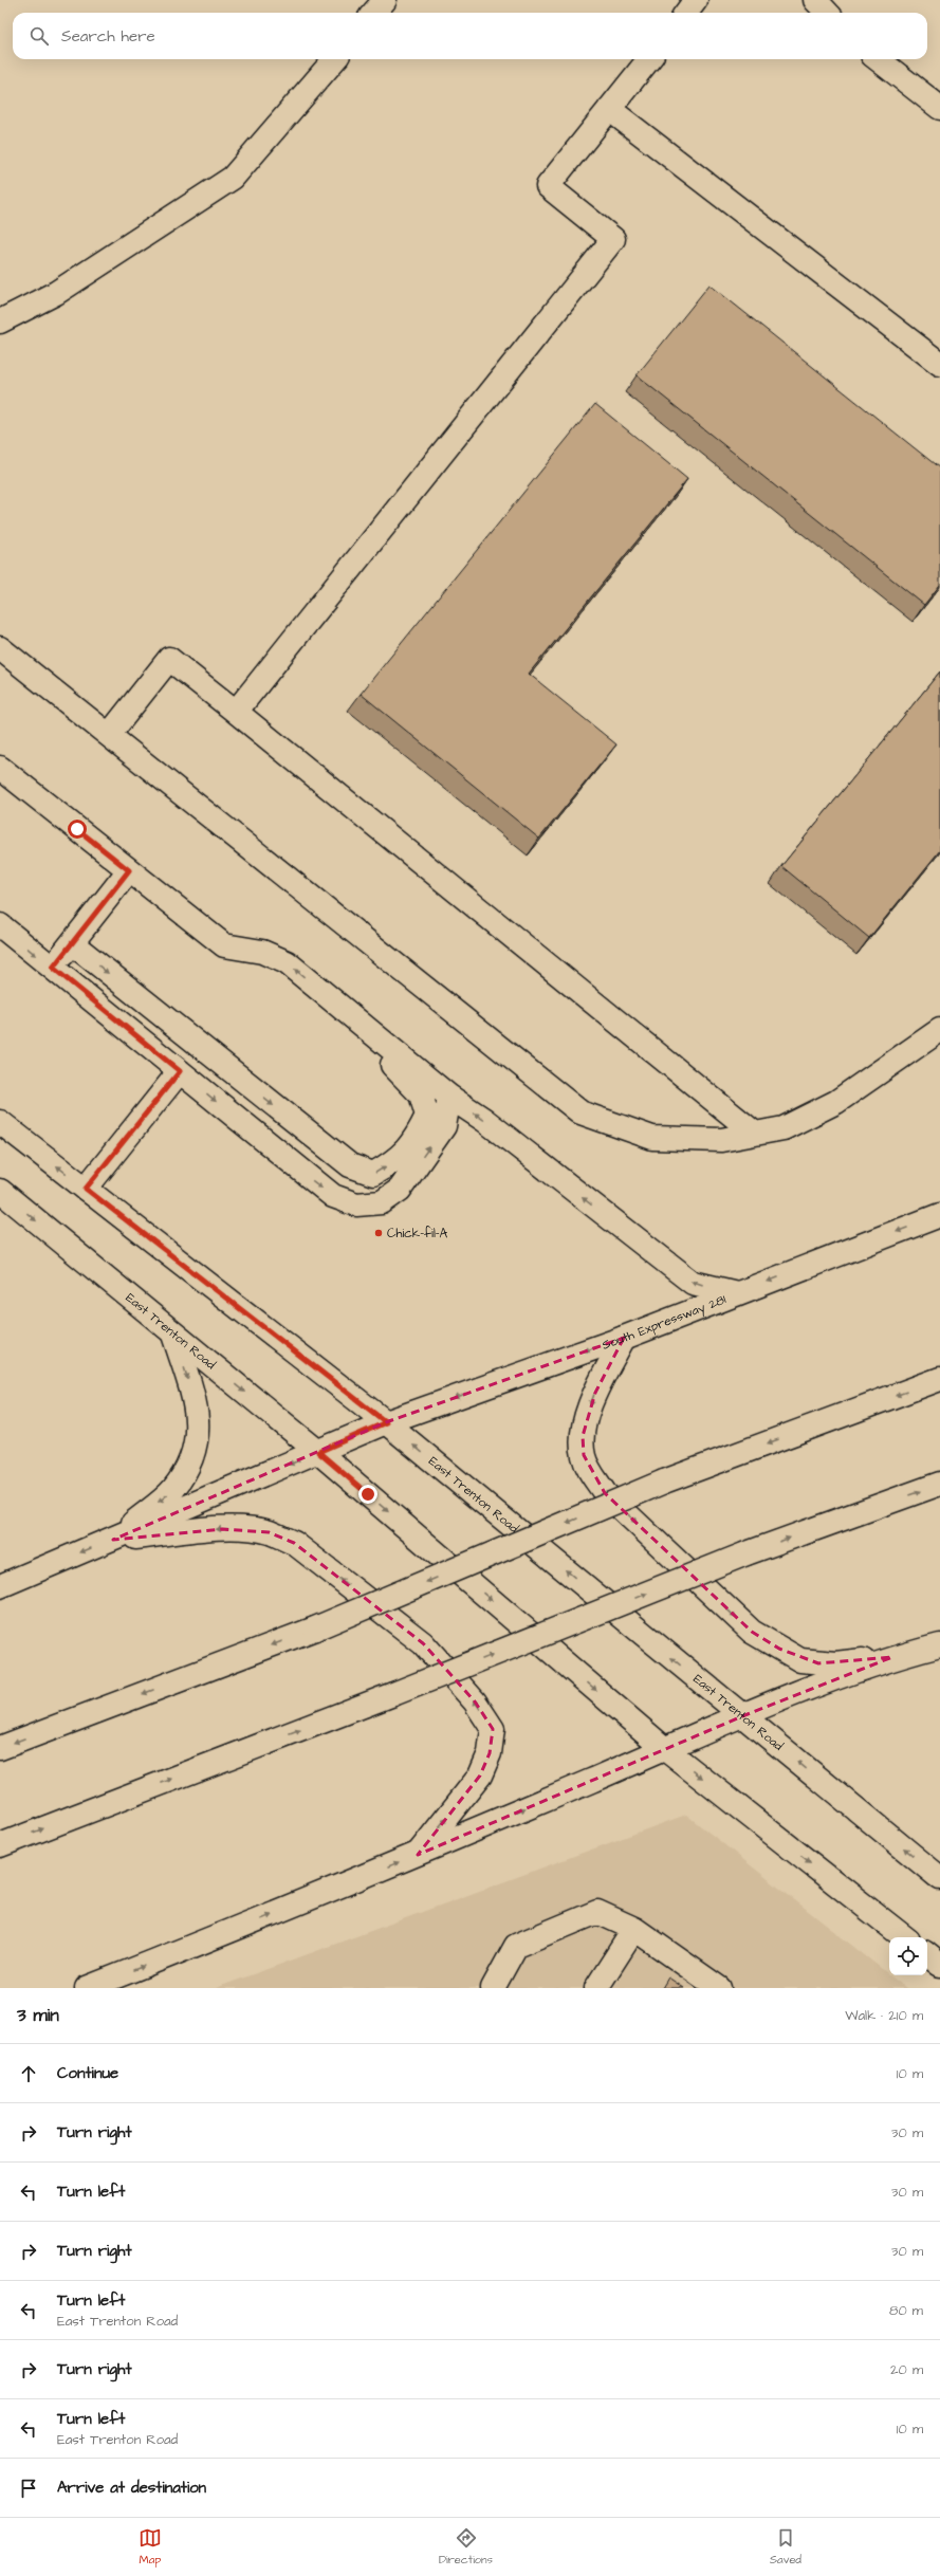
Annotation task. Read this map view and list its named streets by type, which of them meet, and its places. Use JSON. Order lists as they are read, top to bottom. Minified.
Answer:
{"streets":{"main road":["South Expressway 281","East Trenton Road"]},"crossings":[["South Expressway 281","East Trenton Road"]],"places":["Chick-fil-A"],"page":{"search":"Search here","heading":["3 min","Walk · 210 m"],"list":[["Continue","10 m"],["Turn right","30 m"],["Turn left","30 m"],["Turn right","30 m"],["Turn left","East Trenton Road","80 m"],["Turn right","20 m"],["Turn left","East Trenton Road","10 m"],"Arrive at destination"],"nav":["Map","Directions","Saved"]}}
